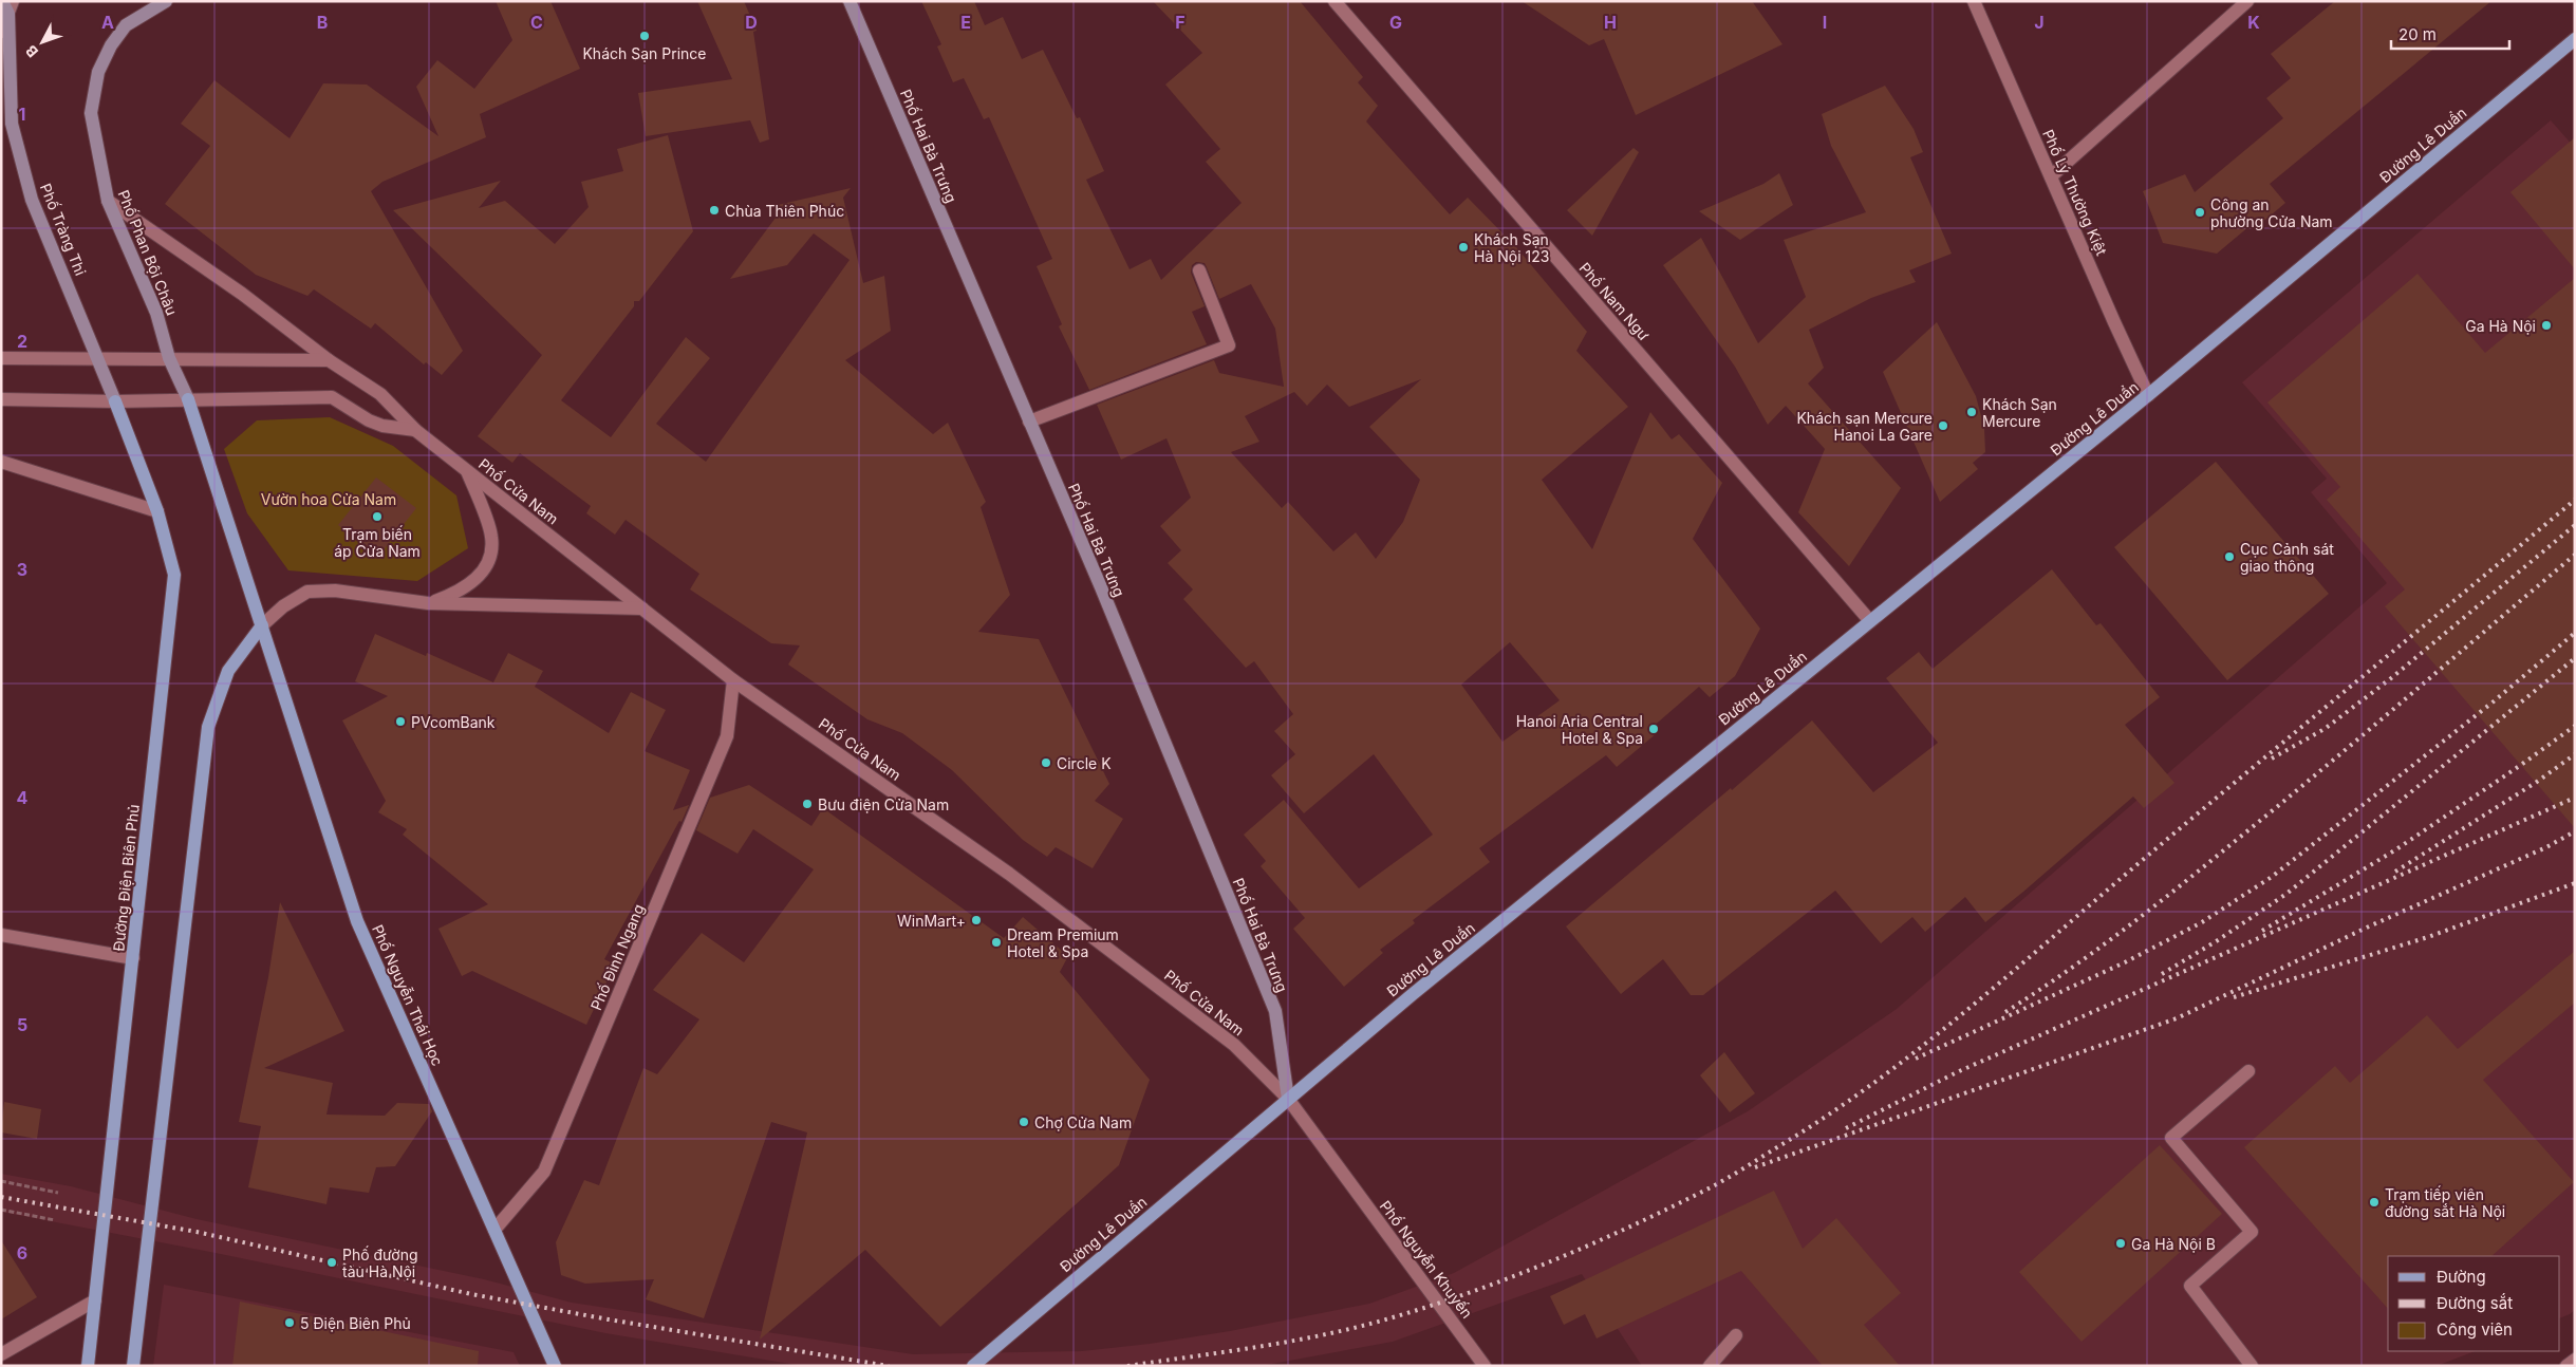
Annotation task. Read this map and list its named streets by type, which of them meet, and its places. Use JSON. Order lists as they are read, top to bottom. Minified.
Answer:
{"streets":{"main road":["Đường Lê Duẩn","Phố Hai Bà Trưng","Phố Tràng Thi","Phố Phan Bội Châu","Đường Điện Biên Phủ","Phố Nguyễn Thái Học"],"street":["Phố Lý Thường Kiệt","Phố Nam Ngư","Phố Cửa Nam","Phố Đình Ngang","Phố Nguyễn Khuyến"]},"crossings":[["Đường Lê Duẩn","Phố Hai Bà Trưng"],["Đường Lê Duẩn","Phố Lý Thường Kiệt"],["Đường Lê Duẩn","Phố Nam Ngư"],["Đường Lê Duẩn","Phố Cửa Nam"],["Phố Hai Bà Trưng","Phố Cửa Nam"],["Phố Tràng Thi","Đường Điện Biên Phủ"],["Phố Phan Bội Châu","Phố Cửa Nam"],["Phố Phan Bội Châu","Phố Nguyễn Thái Học"],["Phố Cửa Nam","Phố Đình Ngang"],["Phố Cửa Nam","Phố Nguyễn Khuyến"],["Phố Đình Ngang","Phố Nguyễn Thái Học"]],"parks":["Vườn hoa Cửa Nam"],"places":["Khách Sạn Prince","Chùa Thiên Phúc","Công an phường Cửa Nam","Khách Sạn Hà Nội 123","Ga Hà Nội","Khách Sạn Mercure","Khách sạn Mercure Hanoi La Gare","Trạm biến áp Cửa Nam","Cục Cảnh sát giao thông","PVcomBank","Hanoi Aria Central Hotel & Spa","Circle K","Bưu điện Cửa Nam","WinMart+","Dream Premium Hotel & Spa","Chợ Cửa Nam","Trạm tiếp viên đường sắt Hà Nội","Ga Hà Nội B","Phố đường tàu Hà Nội","5 Điện Biên Phủ"],"legend":["Đường","Đường sắt","Công viên"],"scale_bar":"20 m","north":"bottom left","grid":{"columns":["A","B","C","D","E","F","G","H","I","J","K"],"rows":["1","2","3","4","5","6"]}}
